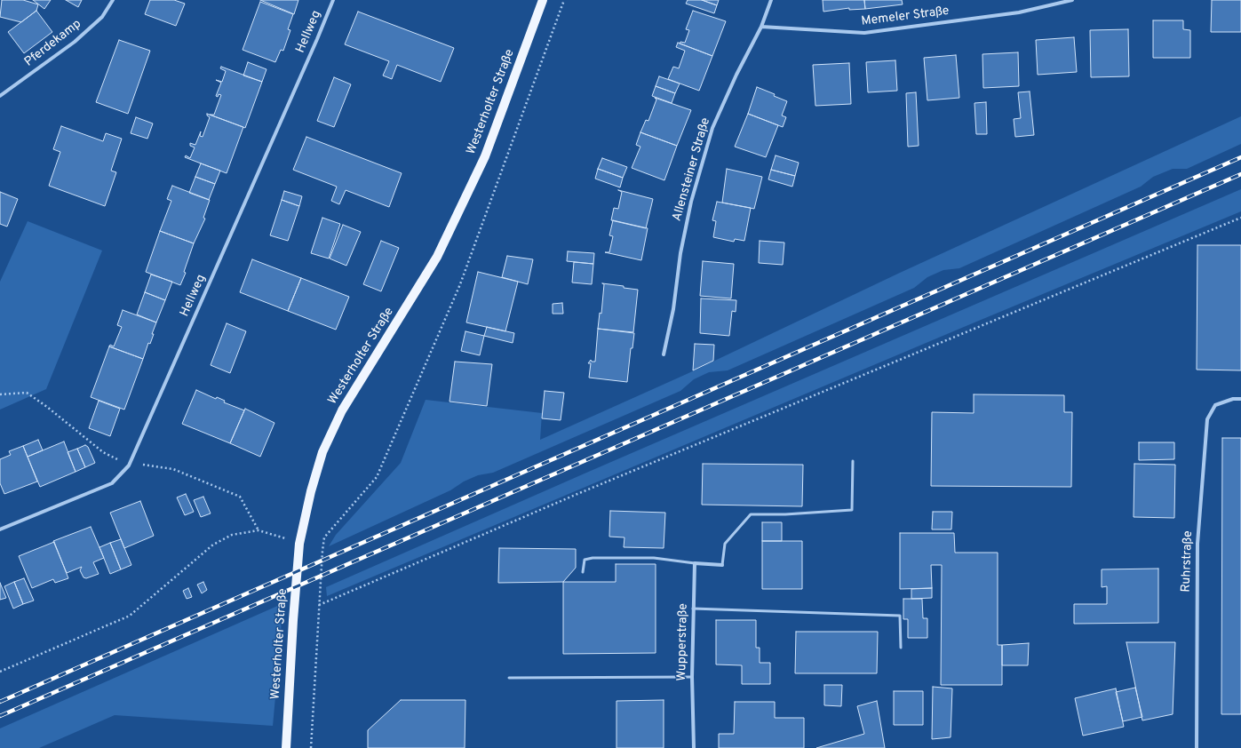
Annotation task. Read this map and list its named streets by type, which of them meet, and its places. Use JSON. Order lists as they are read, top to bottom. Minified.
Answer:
{"streets":{"main road":["Westerholter Straße"],"street":["Memeler Straße","Hellweg","Pferdekamp","Allensteiner Straße","Ruhrstraße","Wupperstraße"]},"crossings":[["Memeler Straße","Allensteiner Straße"]]}
